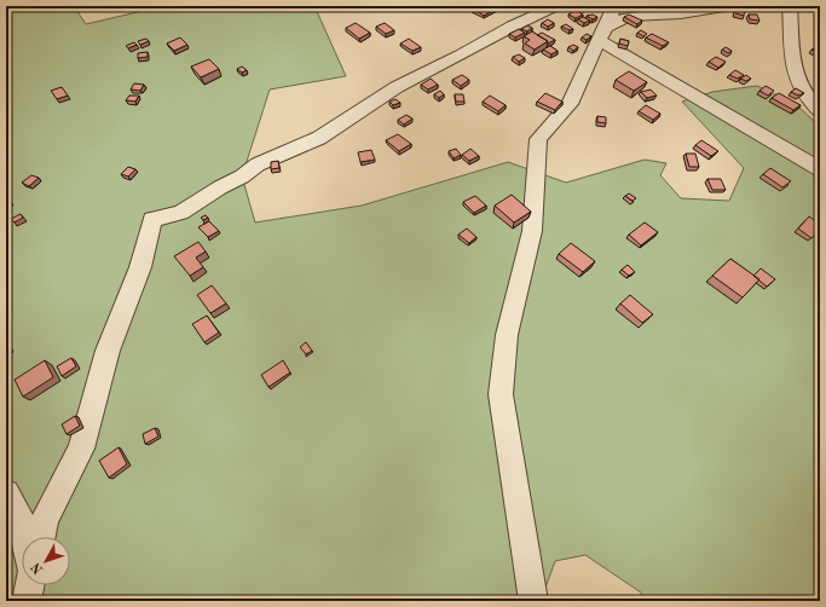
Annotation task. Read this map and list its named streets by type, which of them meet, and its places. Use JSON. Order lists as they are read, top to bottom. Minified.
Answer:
{"north":"bottom left"}
